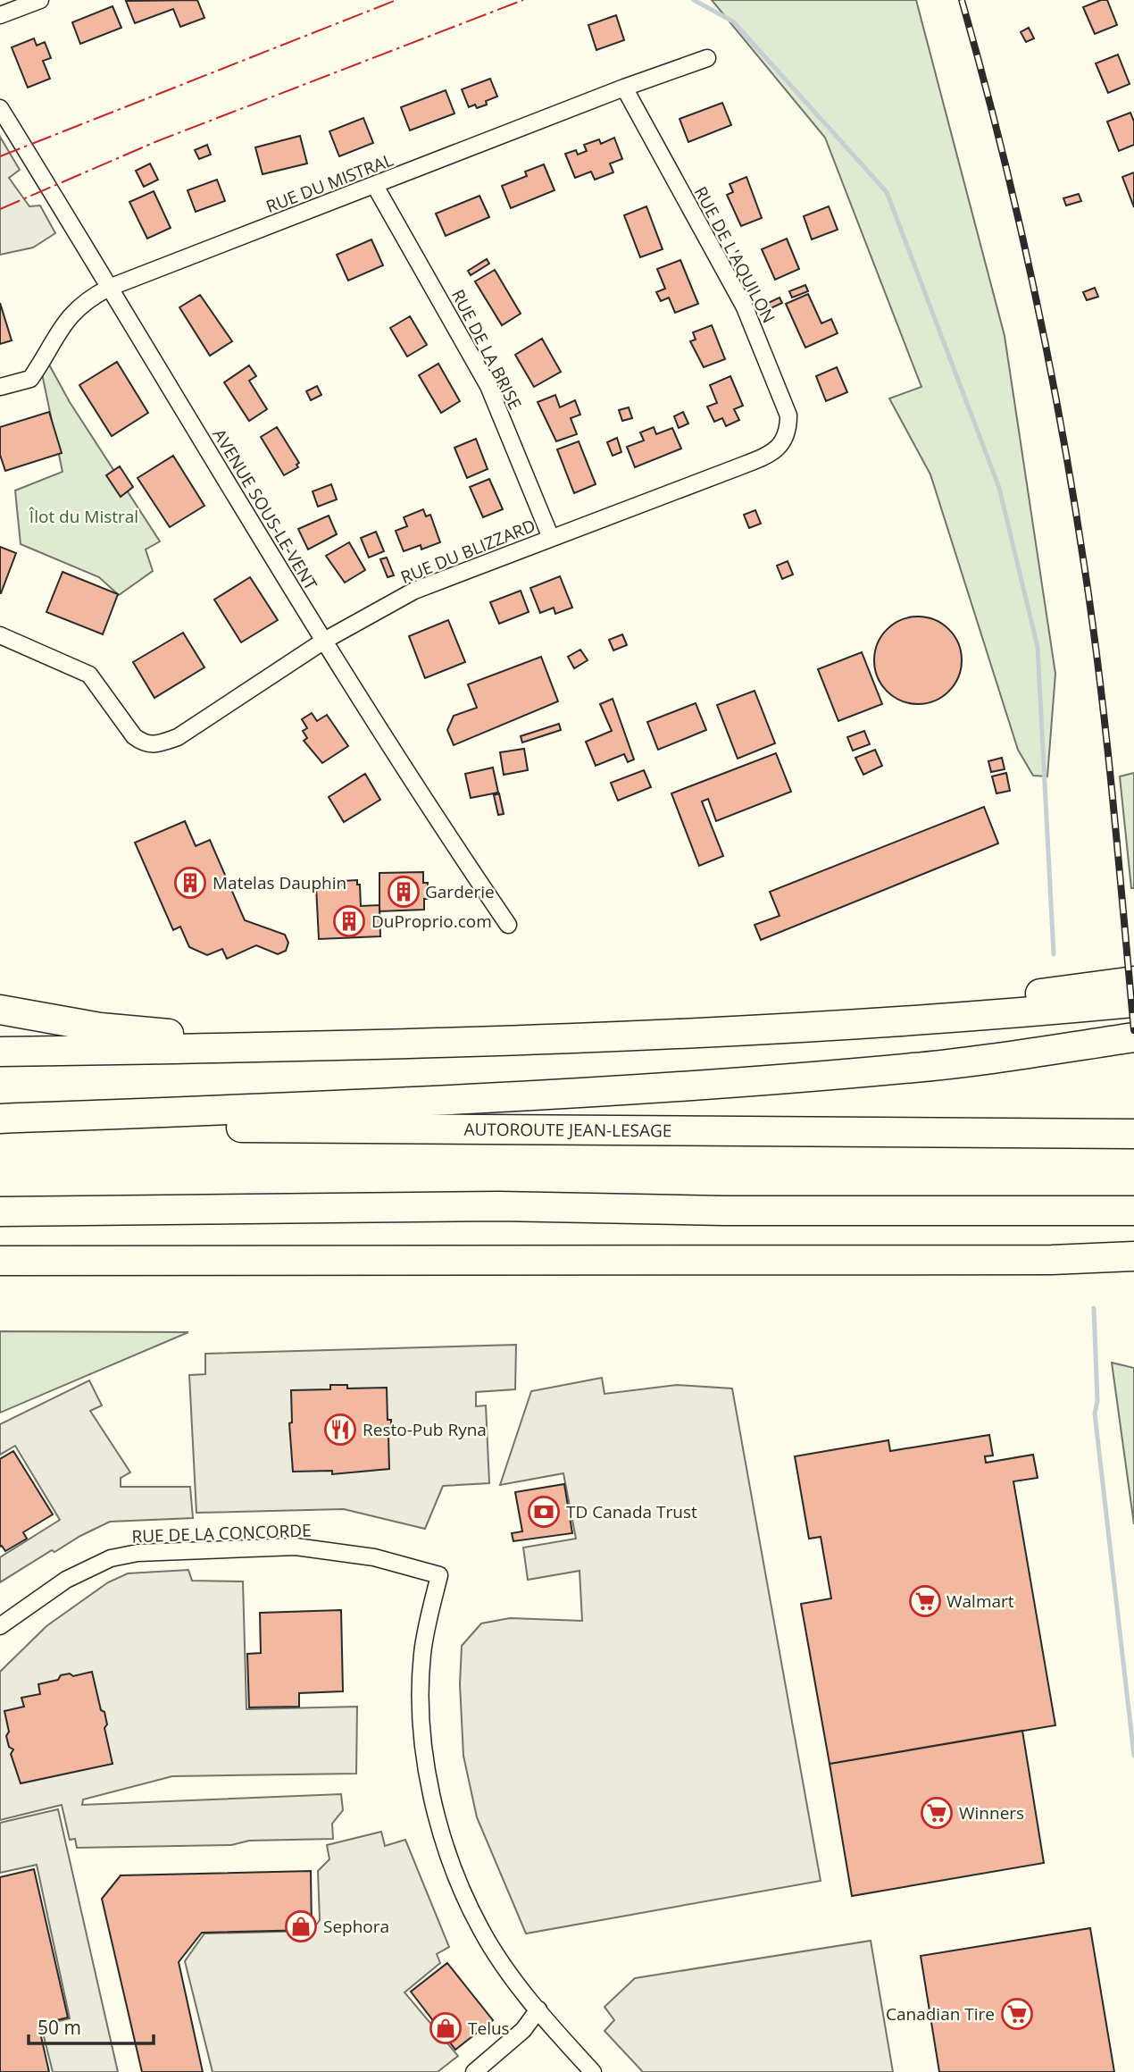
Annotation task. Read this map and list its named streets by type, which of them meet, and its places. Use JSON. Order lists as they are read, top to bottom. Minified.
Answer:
{"streets":{"highway":["AUTOROUTE JEAN-LESAGE"],"street":["RUE DU MISTRAL","RUE DE L'AQUILON","RUE DE LA BRISE","AVENUE SOUS-LE-VENT","RUE DU BLIZZARD","RUE DE LA CONCORDE"]},"crossings":[["RUE DU MISTRAL","RUE DE L'AQUILON"],["RUE DU MISTRAL","RUE DE LA BRISE"],["RUE DU MISTRAL","AVENUE SOUS-LE-VENT"],["RUE DE L'AQUILON","RUE DU BLIZZARD"],["RUE DE LA BRISE","RUE DU BLIZZARD"],["AVENUE SOUS-LE-VENT","RUE DU BLIZZARD"]],"parks":["Îlot du Mistral"],"places":{"building":["Matelas Dauphin","Garderie","DuProprio.com"],"restaurant":["Resto-Pub Ryna"],"bank":["TD Canada Trust"],"supermarket":["Walmart","Winners","Canadian Tire"],"shop":["Sephora","Telus"]},"scale_bar":"50 m"}
